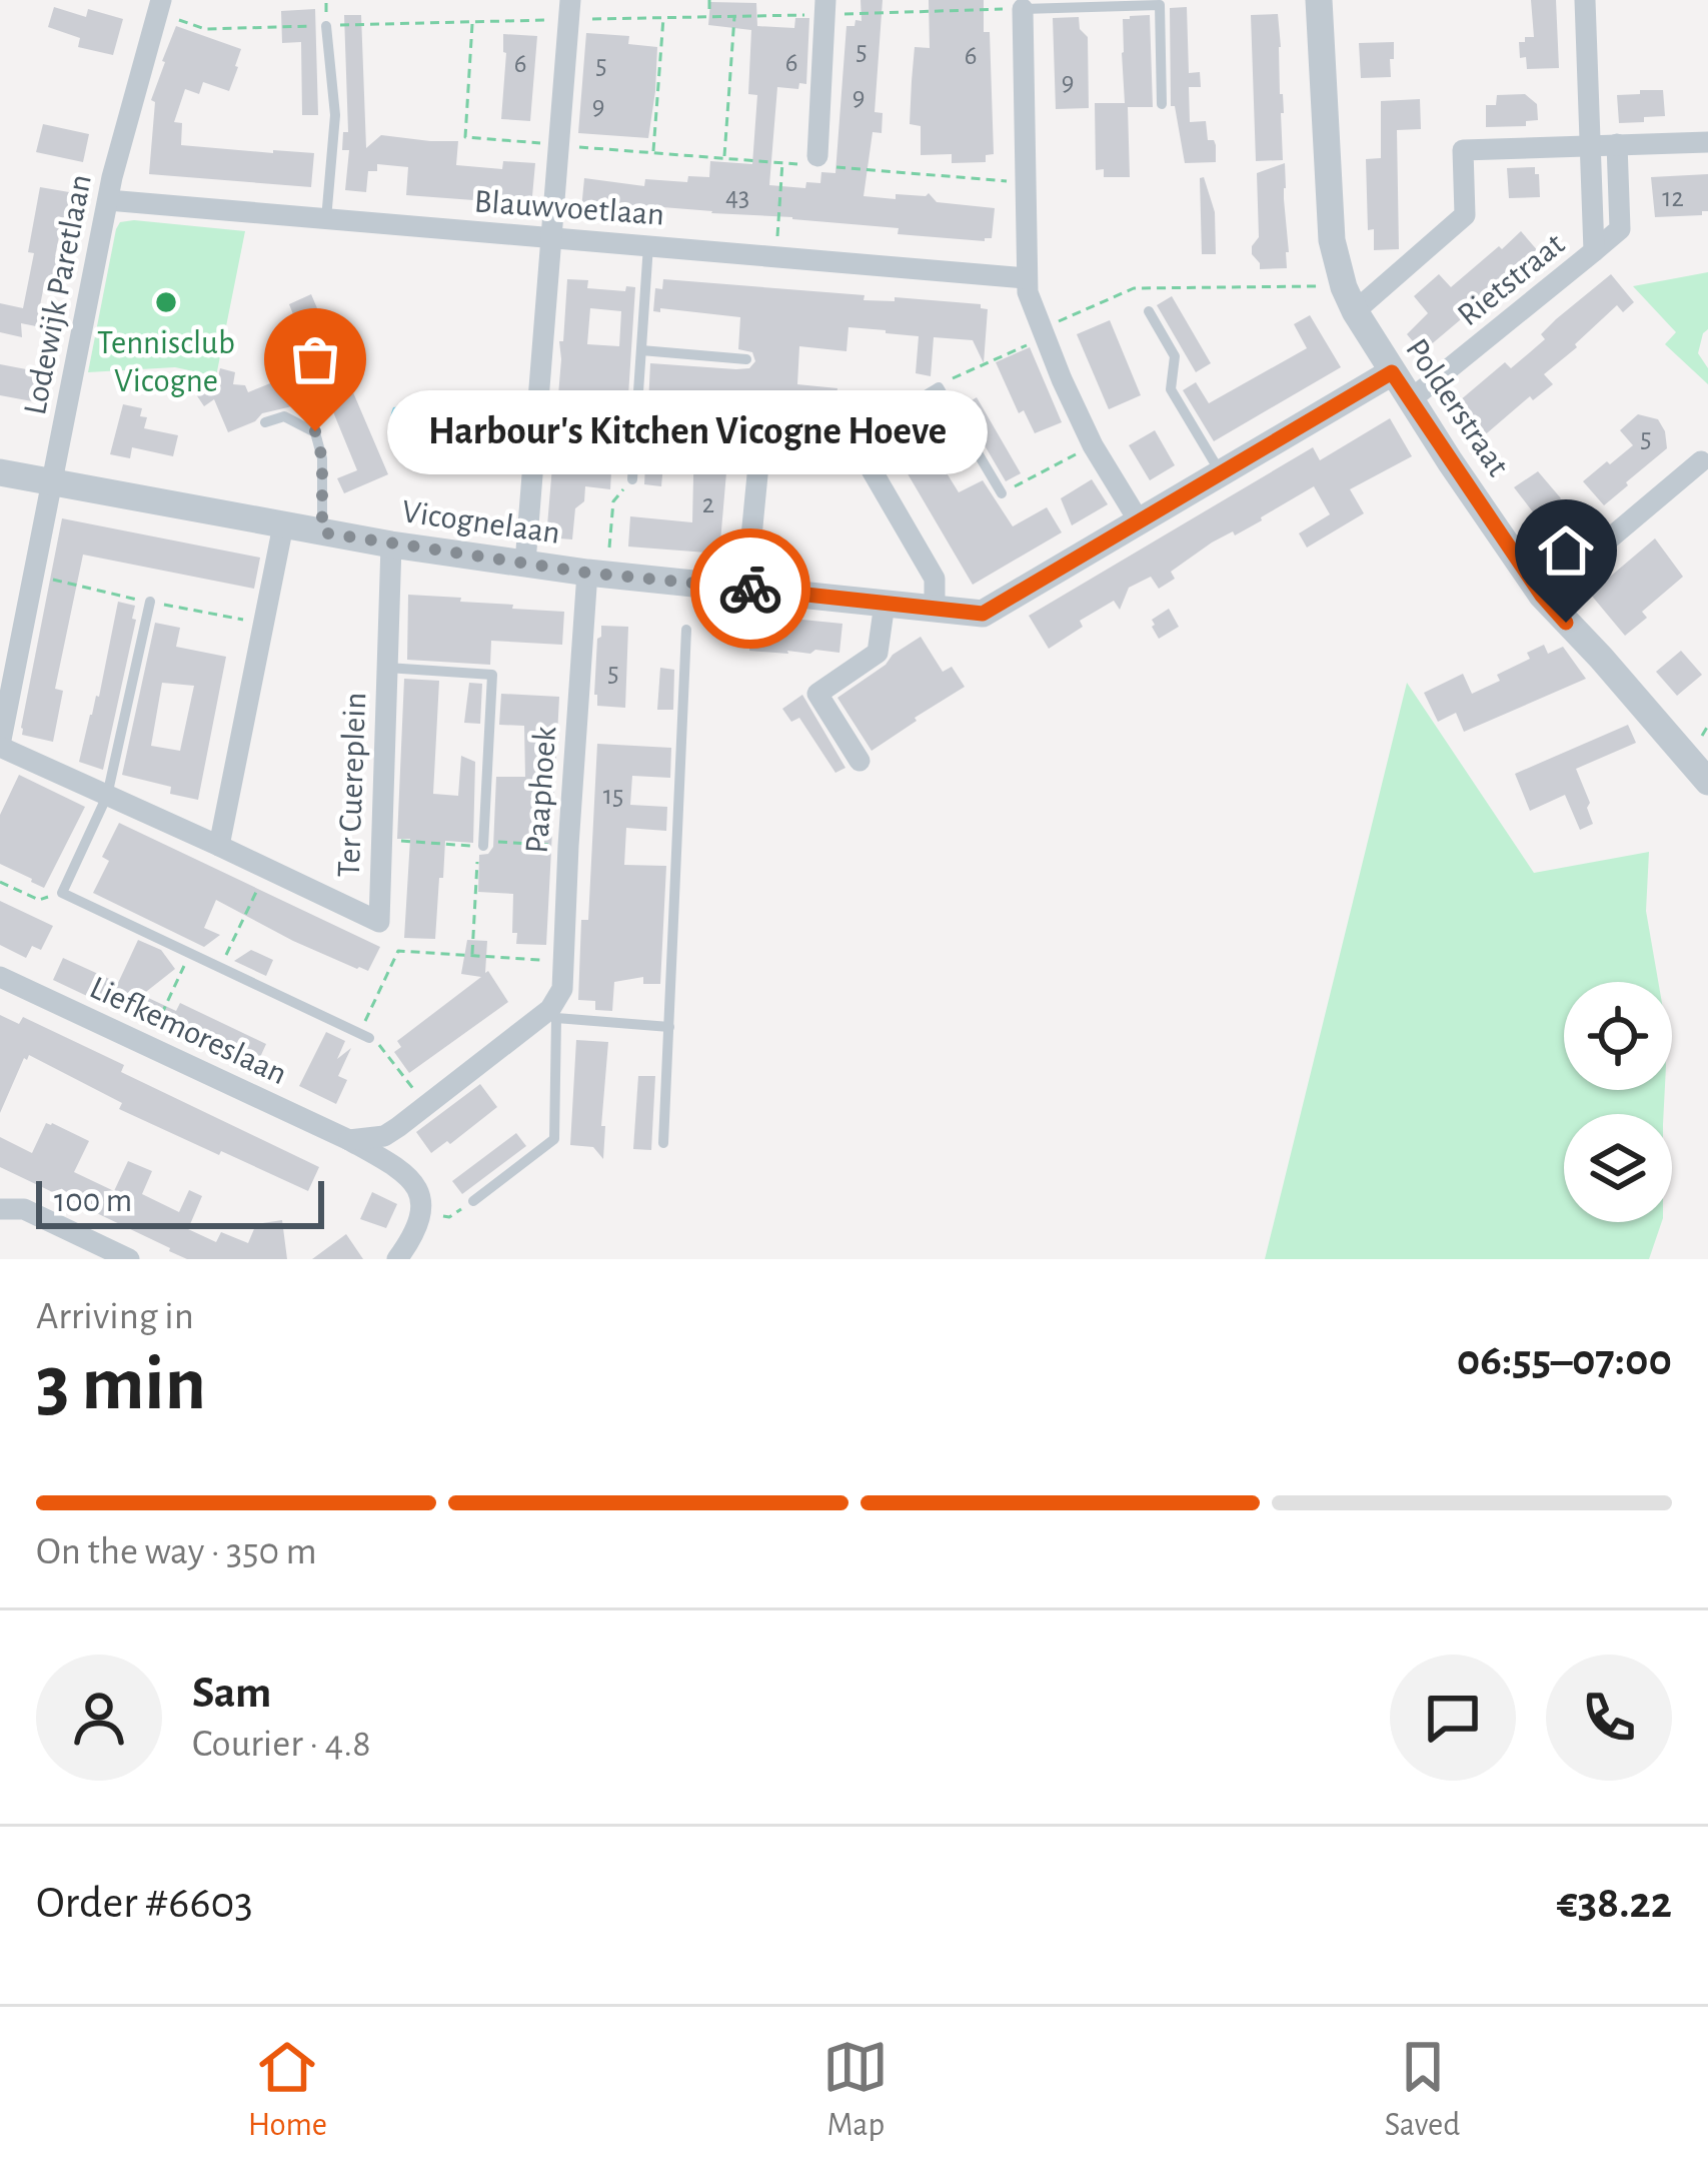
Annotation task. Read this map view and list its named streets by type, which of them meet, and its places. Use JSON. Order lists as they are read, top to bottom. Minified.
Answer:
{"streets":{"street":["Blauwvoetlaan","Rietstraat","Lodewijk Paretlaan","Polderstraat","Vicognelaan","Ter Cuereplein","Paaphoek","Liefkemoreslaan"]},"crossings":[["Blauwvoetlaan","Lodewijk Paretlaan"],["Rietstraat","Polderstraat"],["Lodewijk Paretlaan","Vicognelaan"],["Lodewijk Paretlaan","Ter Cuereplein"],["Polderstraat","Vicognelaan"],["Vicognelaan","Ter Cuereplein"],["Vicognelaan","Paaphoek"]],"places":["Tennisclub Vicogne","Harbour's Kitchen Vicogne Hoeve"],"house_numbers":["5","6","6","6","5","9","9","9","43","12","5","2","5","15"],"scale_bar":"100 m","page":{"bubble":"Harbour's Kitchen Vicogne Hoeve","scale":"100 m","heading":["3 min","Arriving in","06:55–07:00"],"panel":["Sam","Courier · 4.8","Order #6603","€38.22"],"bar":"On the way · 350 m","tabs":["Home","Map","Saved"]}}
